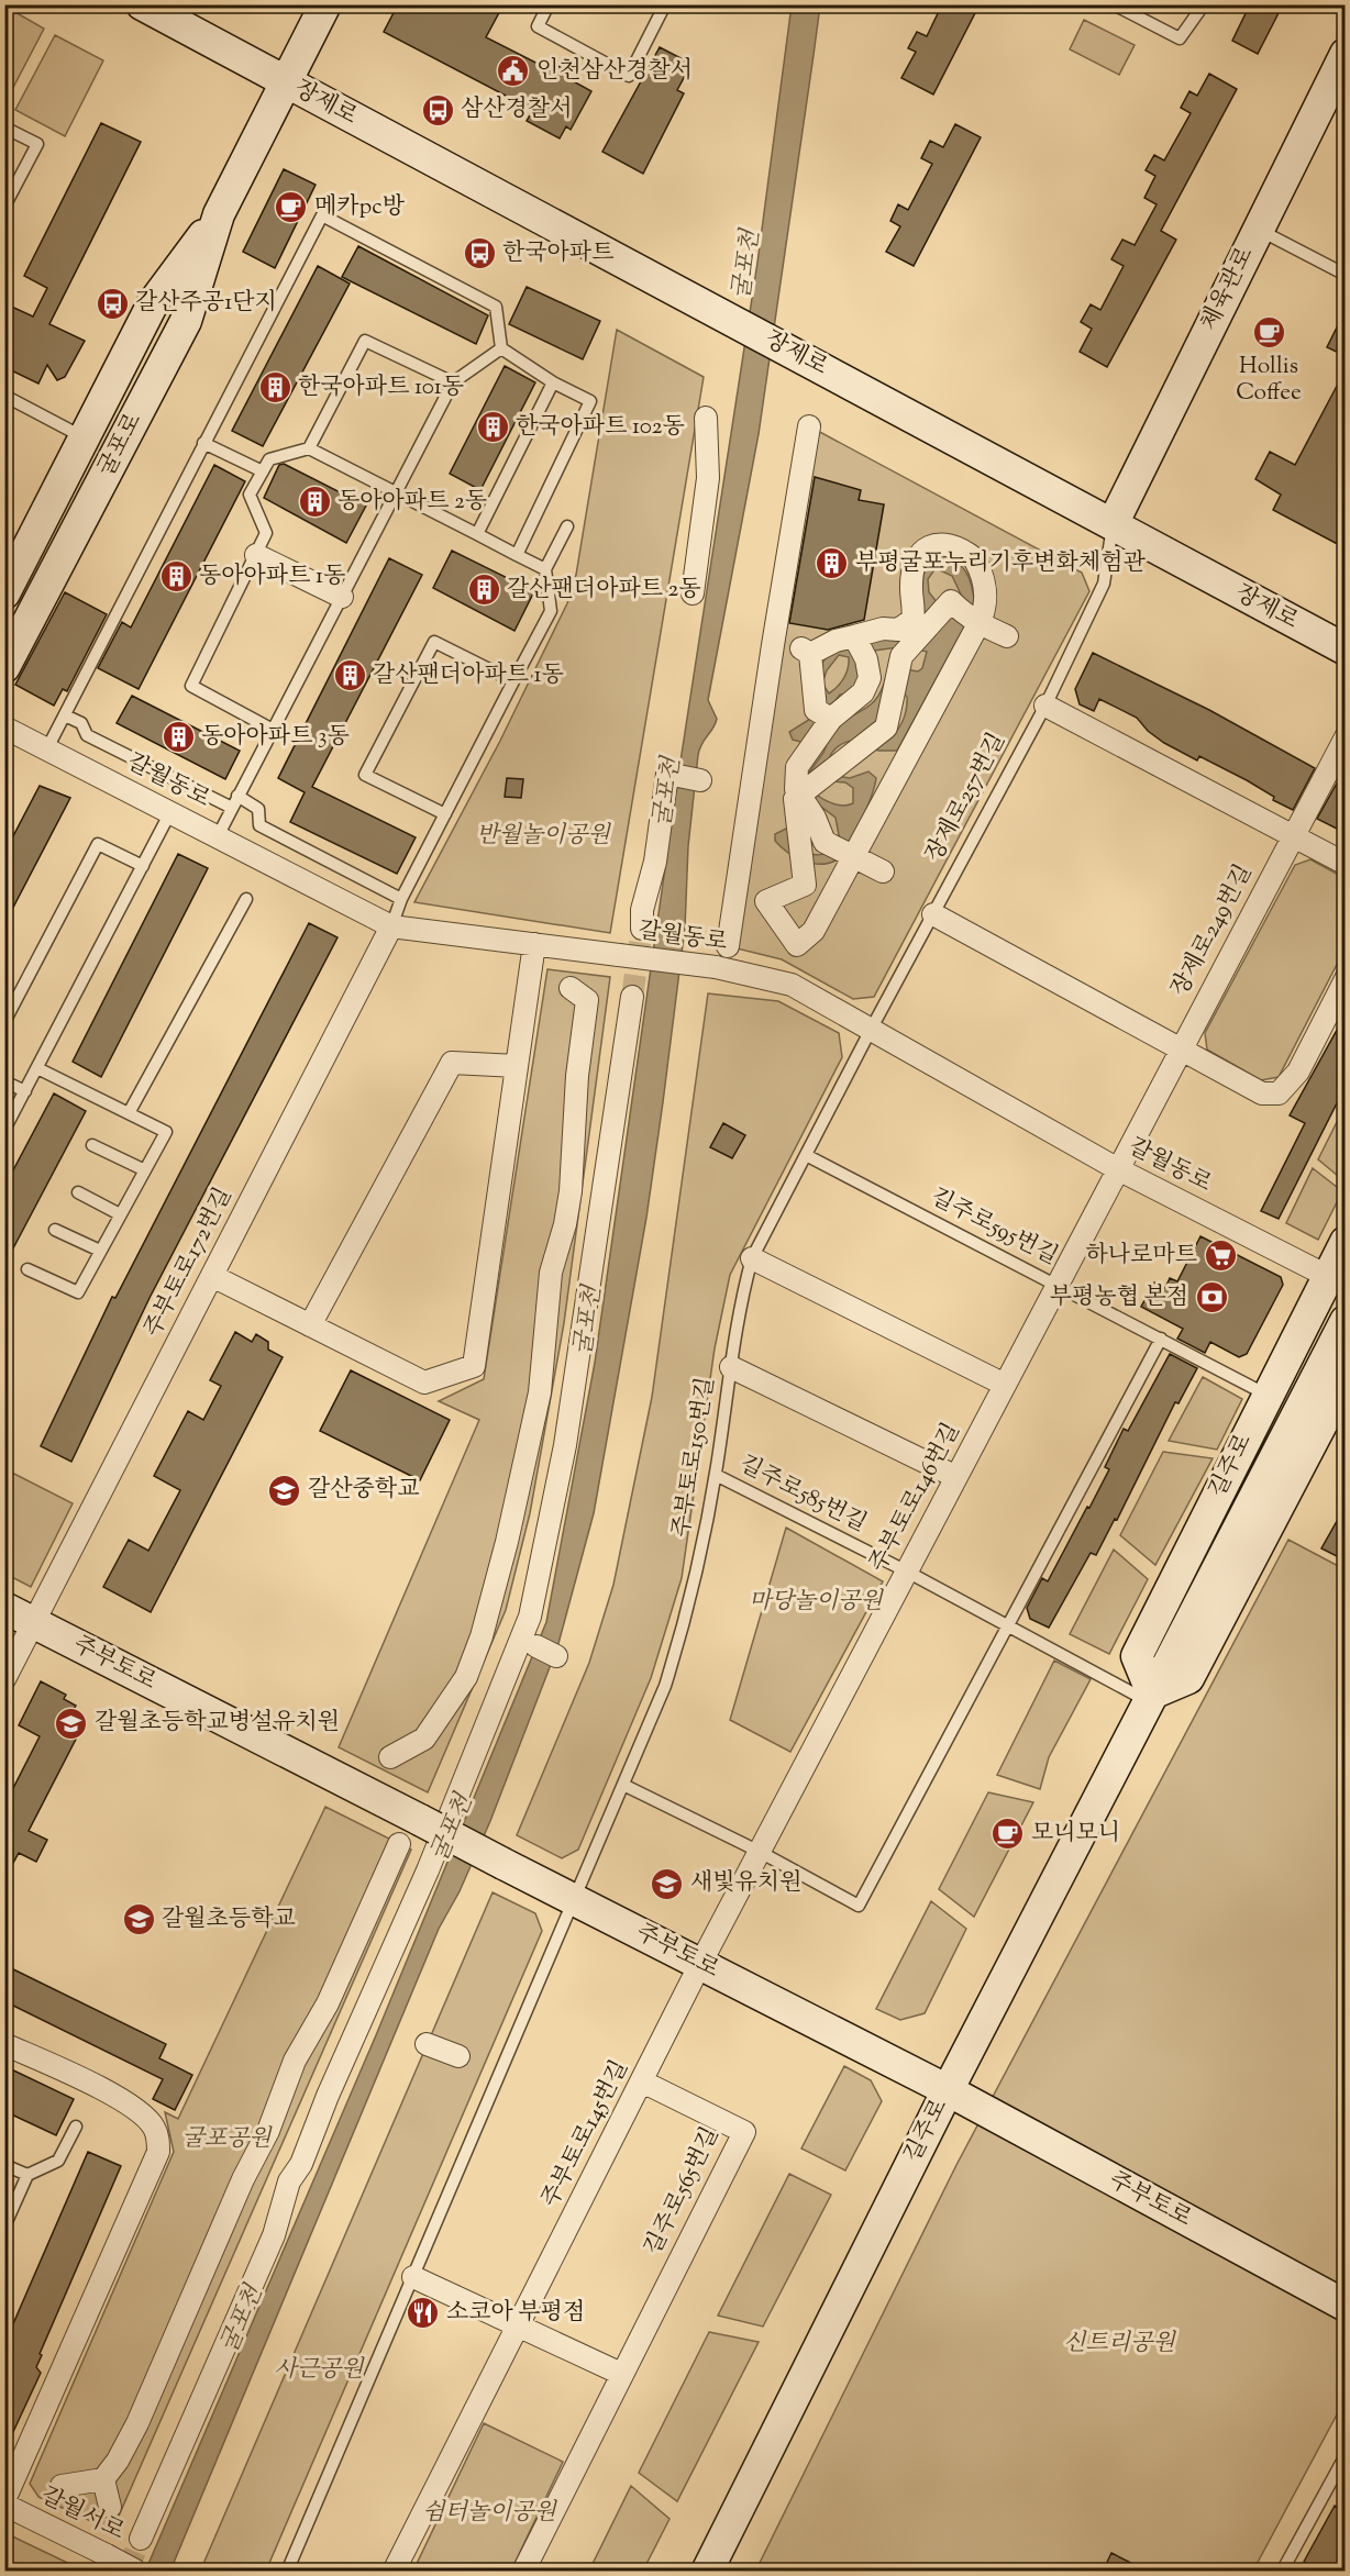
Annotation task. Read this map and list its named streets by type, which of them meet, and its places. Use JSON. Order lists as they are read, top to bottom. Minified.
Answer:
{"streets":{"main road":["장제로","체육관로","굴포로","길주로","주부토로"],"street":["갈월동로","장제로249번길","주부토로172번길","주부토로146번길","주부토로145번길","길주로565번길","갈월서로"],"lane":["장제로257번길","길주로595번길","주부토로150번길","길주로585번길"]},"crossings":[["장제로","체육관로"],["장제로","굴포로"],["장제로","장제로257번길"],["체육관로","장제로257번길"],["갈월동로","장제로257번길"],["갈월동로","장제로249번길"],["갈월동로","주부토로172번길"],["갈월동로","주부토로150번길"],["갈월동로","길주로"],["갈월동로","주부토로146번길"],["장제로257번길","주부토로150번길"],["장제로249번길","주부토로146번길"],["길주로595번길","주부토로150번길"],["길주로595번길","길주로"],["길주로595번길","주부토로146번길"],["주부토로172번길","주부토로"],["주부토로150번길","길주로585번길"],["주부토로150번길","주부토로"],["길주로","길주로585번길"],["길주로","주부토로"],["길주로585번길","주부토로146번길"],["주부토로146번길","주부토로"],["주부토로146번길","주부토로145번길"],["주부토로","주부토로145번길"],["주부토로145번길","길주로565번길"]],"water":["굴포천"],"parks":["반월놀이공원","마당놀이공원","굴포공원","신트리공원","사근공원","쉼터놀이공원"],"places":{"public building":["인천삼산경찰서"],"bus stop":["삼산경찰서","한국아파트","갈산주공1단지"],"cafe":["메카pc방","Hollis Coffee","모니모니"],"building":["한국아파트 101동","한국아파트 102동","동아아파트 2동","부평굴포누리기후변화체험관","동아아파트 1동","갈산팬더아파트 2동","갈산팬더아파트 1동","동아아파트 3동"],"supermarket":["하나로마트"],"bank":["부평농협 본점"],"school or university":["갈산중학교","갈월초등학교병설유치원","새빛유치원","갈월초등학교"],"restaurant":["소코아 부평점"]}}
